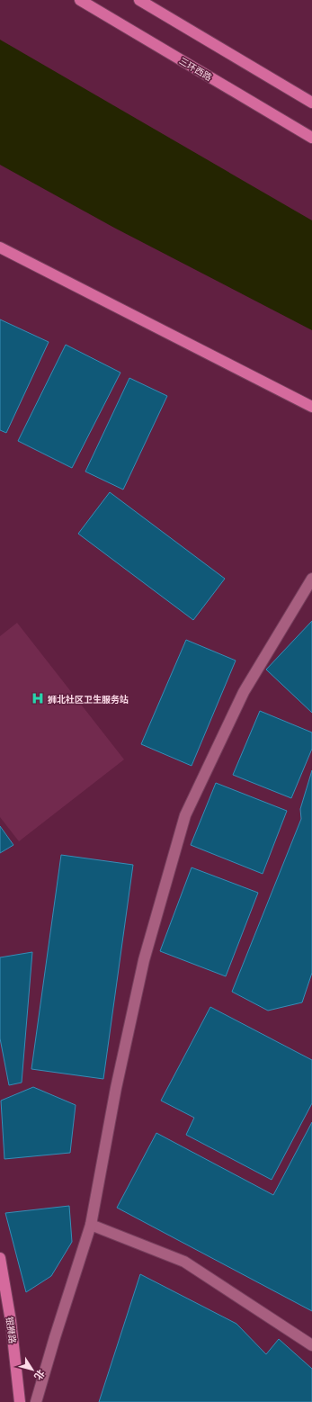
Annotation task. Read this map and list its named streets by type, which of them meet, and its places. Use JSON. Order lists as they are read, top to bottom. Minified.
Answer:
{"streets":{"main road":["三环西路","银狮路"]},"places":{"hospital":["狮北社区卫生服务站"]},"north":"bottom right"}
